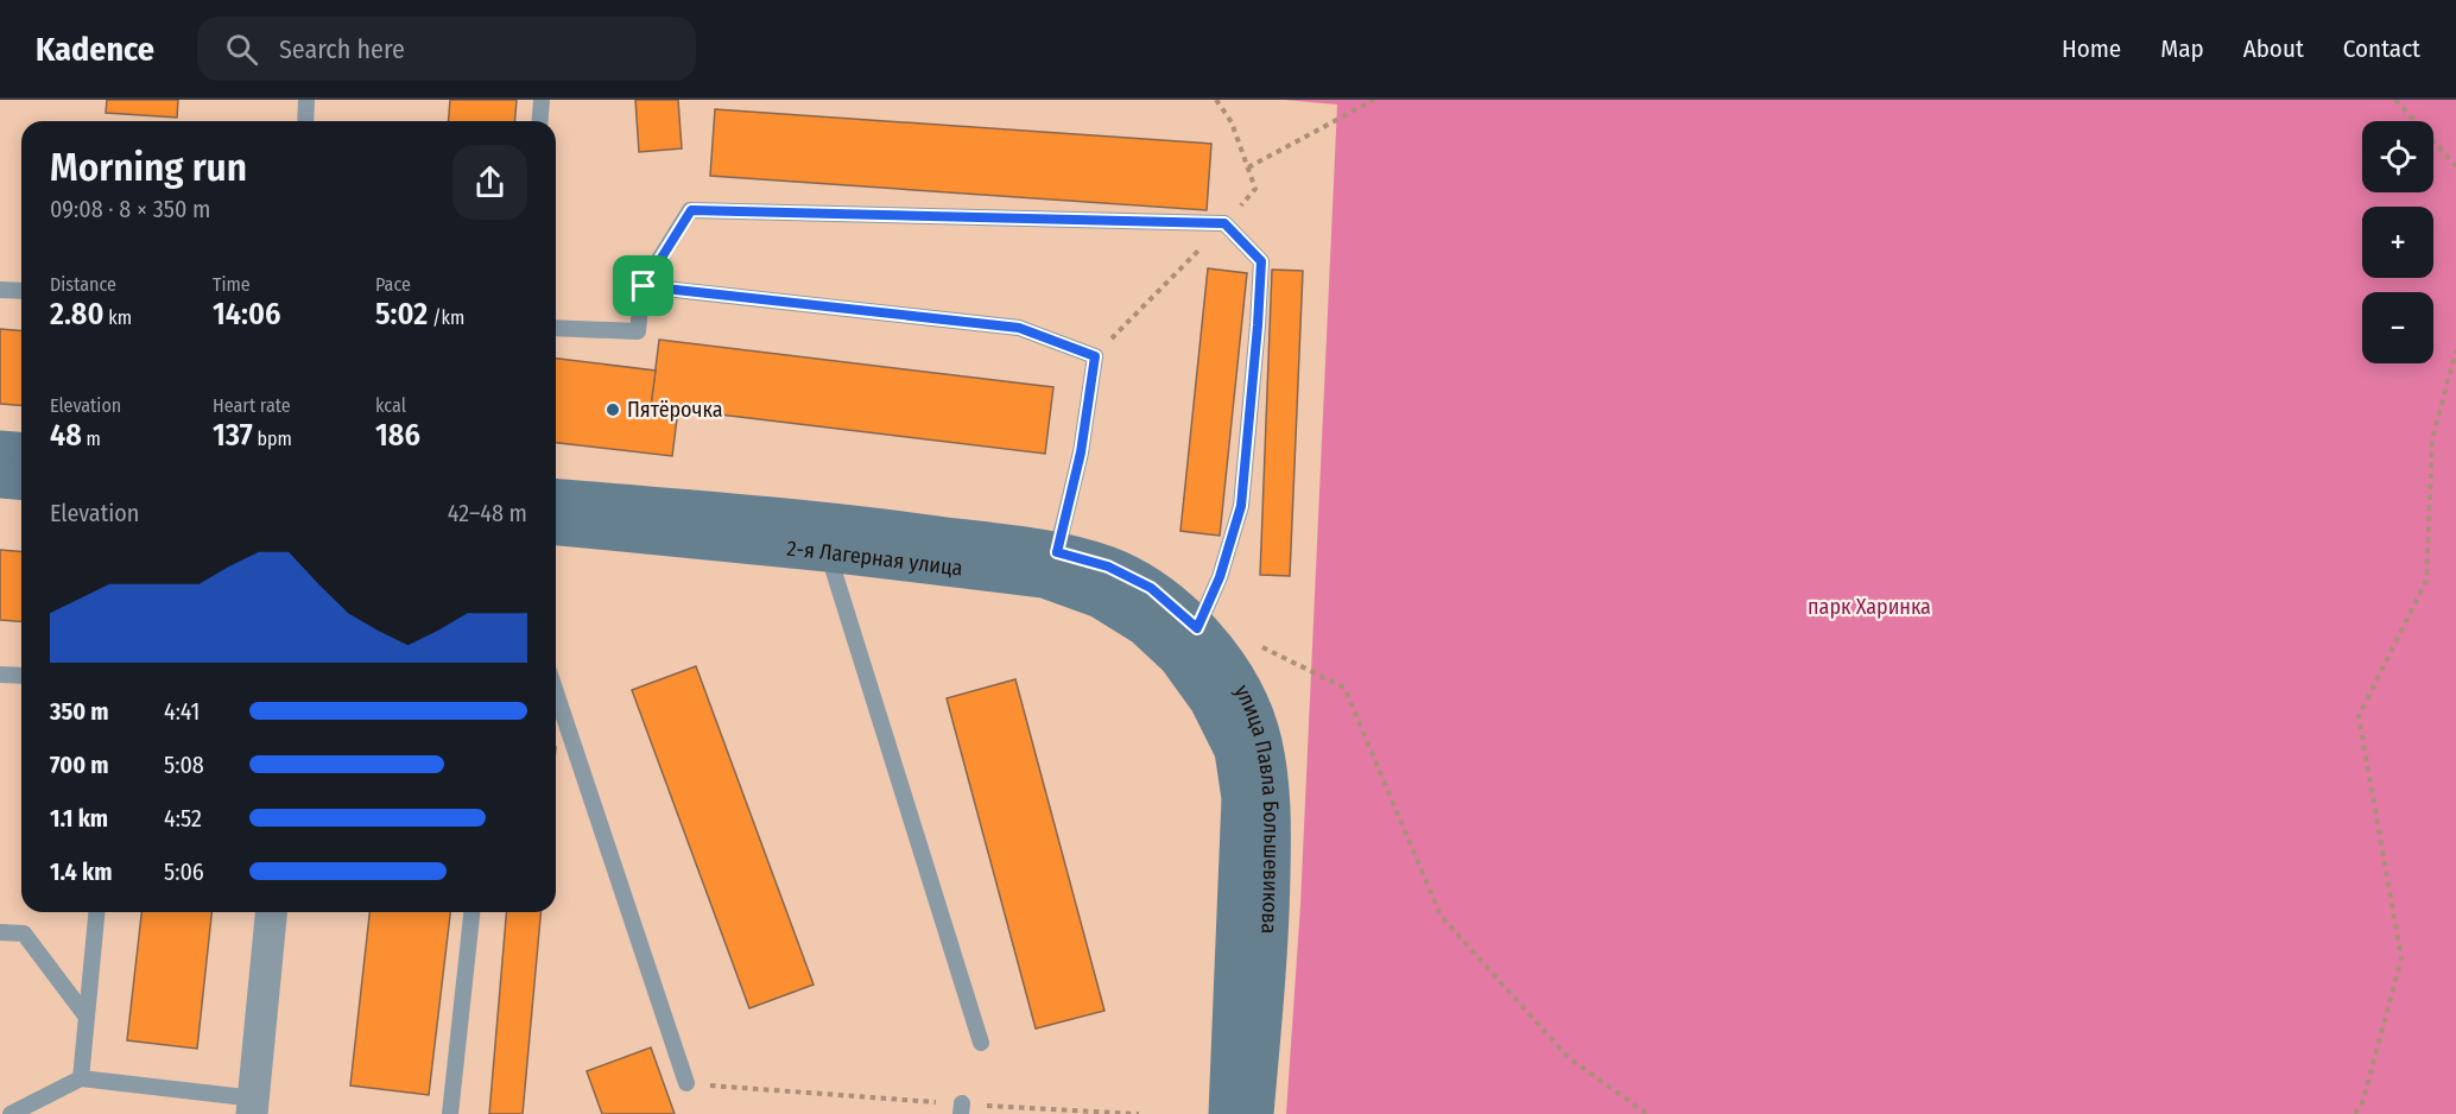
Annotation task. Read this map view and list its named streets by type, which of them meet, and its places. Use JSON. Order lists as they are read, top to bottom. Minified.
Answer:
{"streets":{"main road":["2-я Лагерная улица","улица Павла Большевикова"]},"crossings":[["2-я Лагерная улица","улица Павла Большевикова"]],"parks":["парк Харинка"],"places":["Пятёрочка"],"page":{"header":"Kadence","search":"Search here","nav":["Home","Map","About","Contact"],"map_buttons":["+","−"],"heading":["Morning run","09:08 · 8 × 350 m"],"stats":[["Distance","2.80 km"],["Time","14:06"],["Pace","5:02 /km"],["Elevation","48 m"],["Heart rate","137 bpm"],["kcal","186"]],"chart":["Elevation","42–48 m"],"list":[{"name":"350 m","note":"4:41"},{"name":"700 m","note":"5:08"},{"name":"1.1 km","note":"4:52"},{"name":"1.4 km","note":"5:06"}]}}
